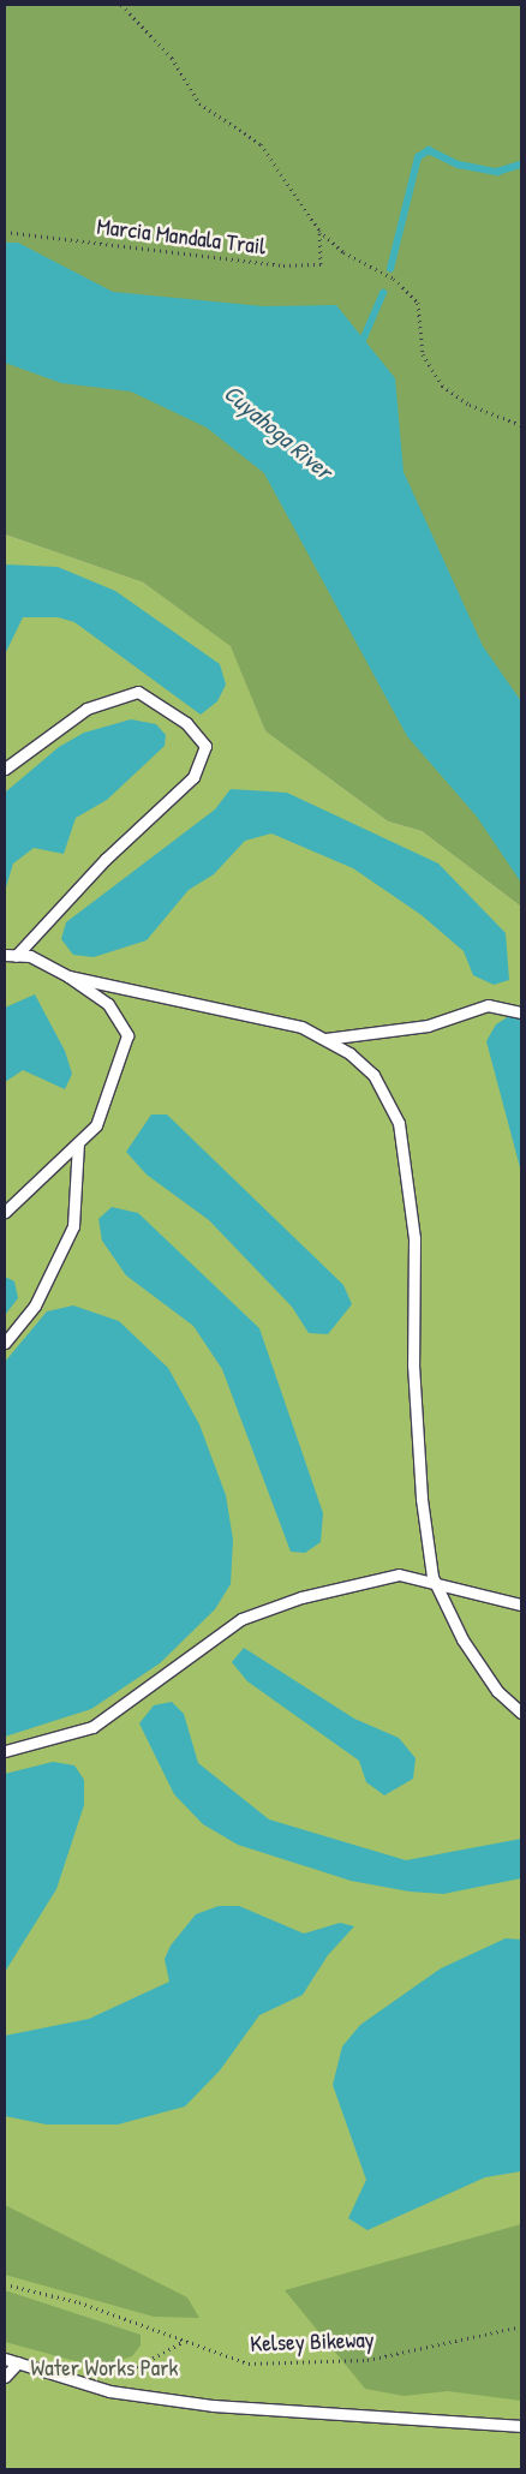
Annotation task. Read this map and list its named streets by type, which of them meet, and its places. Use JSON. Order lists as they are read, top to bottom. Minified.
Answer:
{"streets":{"path":["Marcia Mandala Trail","Kelsey Bikeway"]},"water":["Cuyahoga River"],"parks":["Water Works Park"]}
